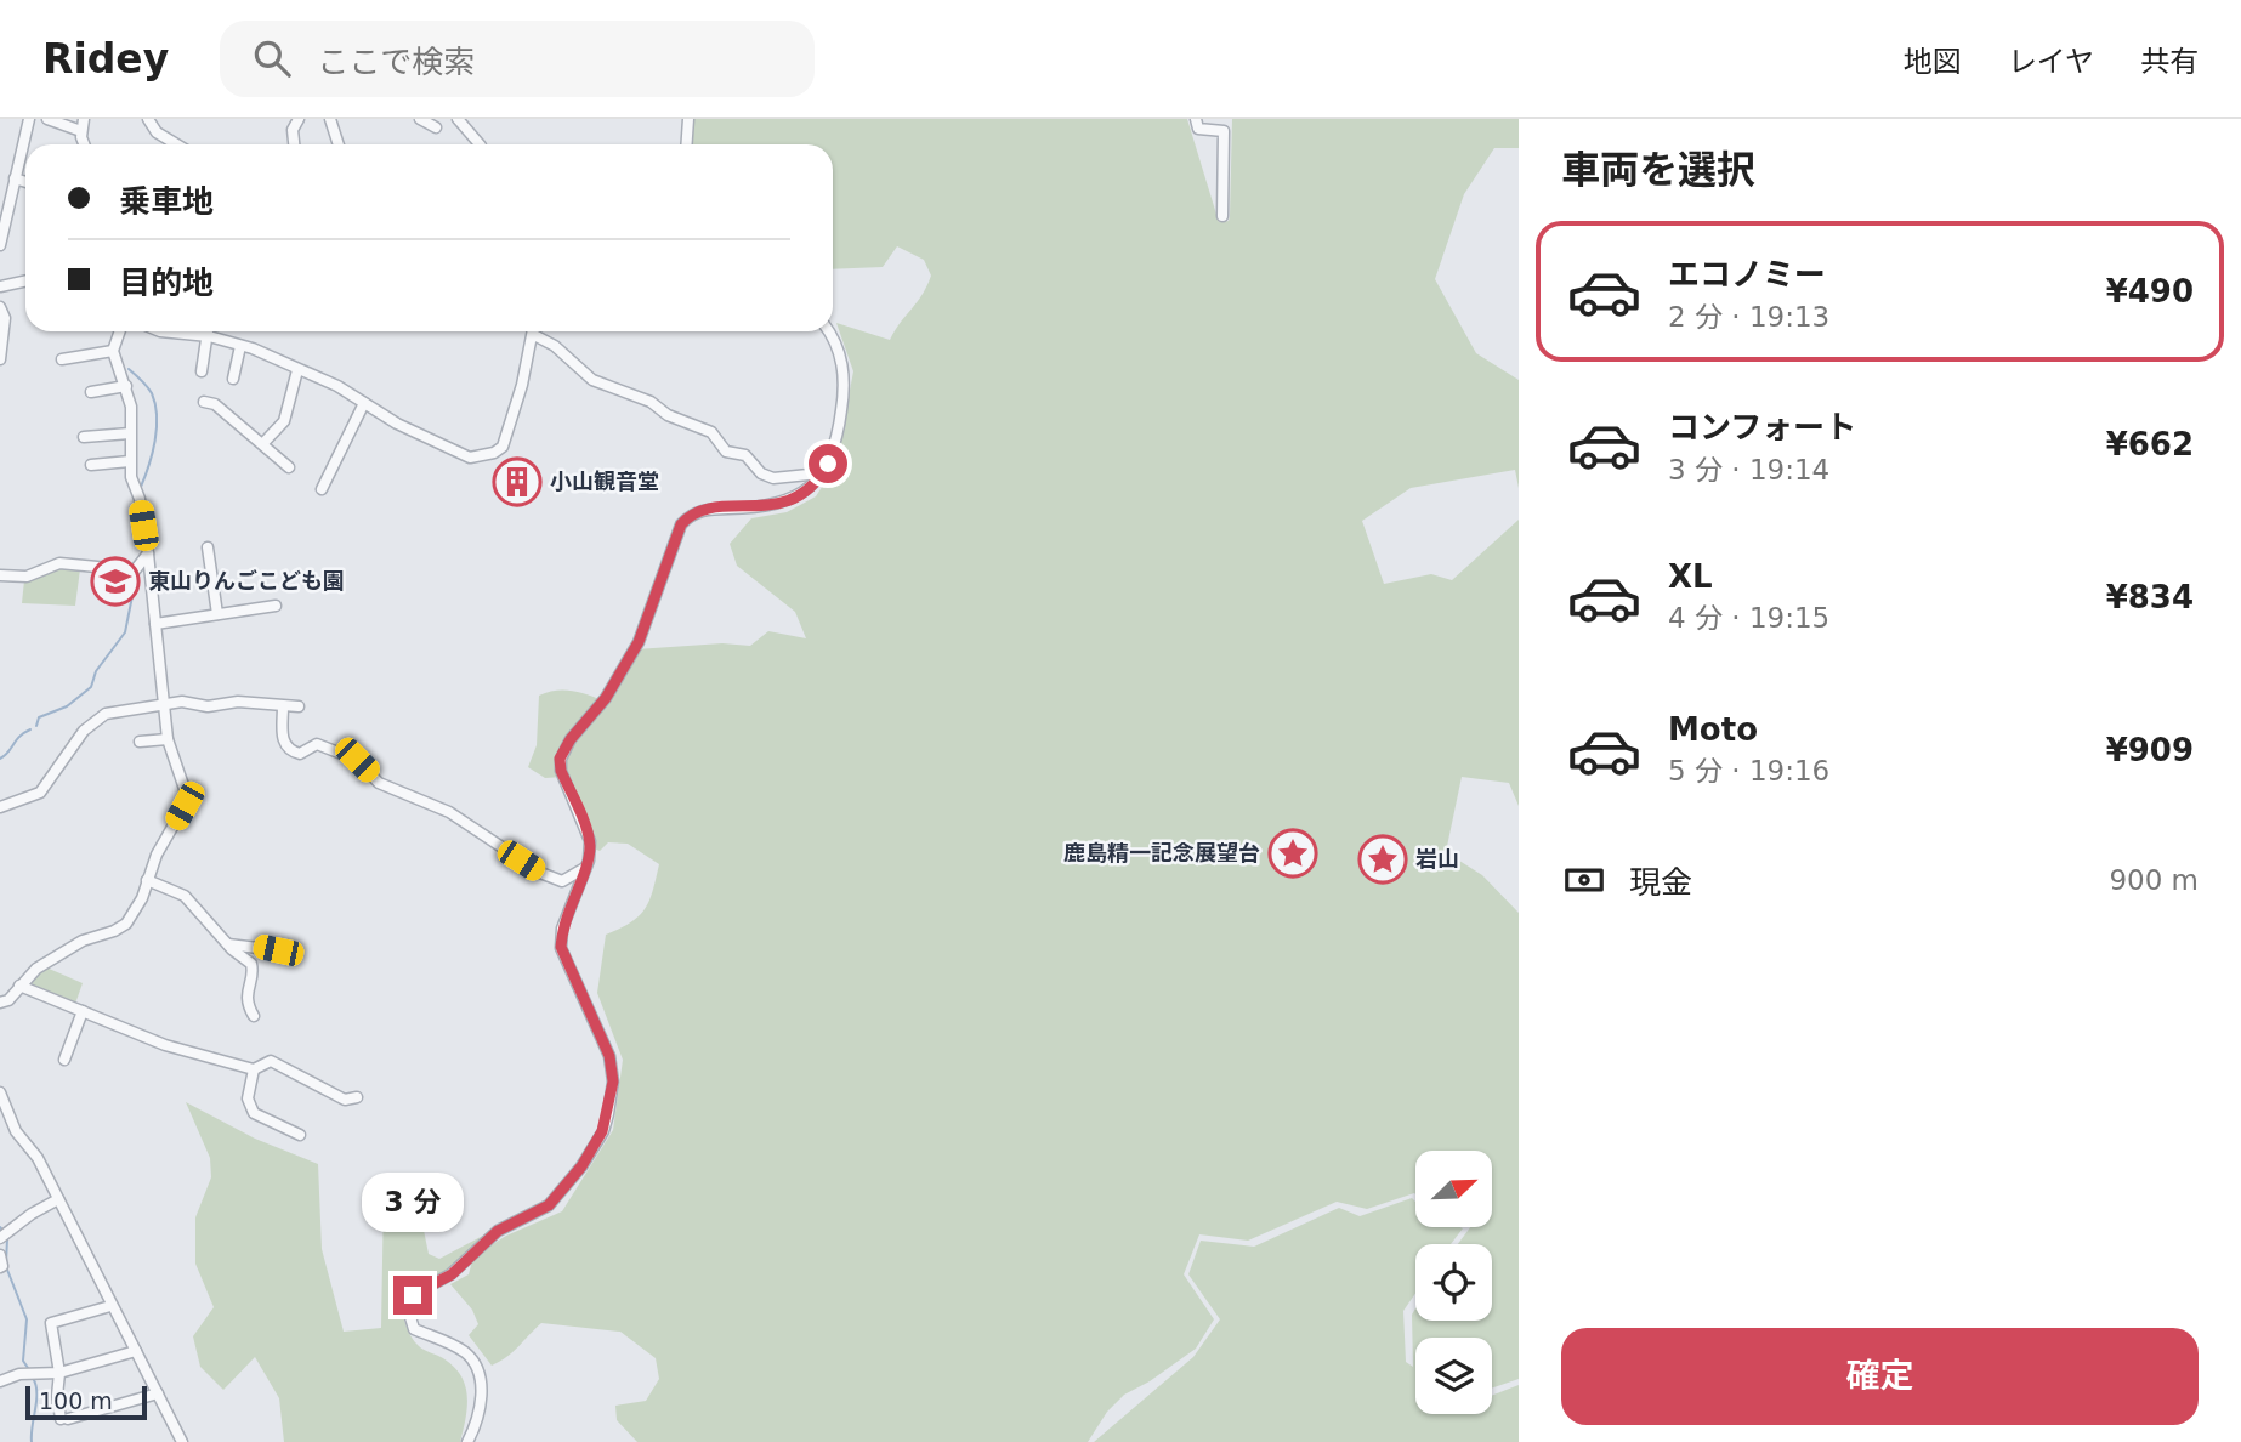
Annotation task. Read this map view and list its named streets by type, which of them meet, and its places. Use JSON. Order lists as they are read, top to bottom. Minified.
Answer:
{"places":{"building":["小山観音堂"],"school or university":["東山りんごこども園"],"place":["鹿島精一記念展望台","岩山"]},"scale_bar":"100 m","north":"top right","page":{"header":"Ridey","search":"ここで検索","nav":["地図","レイヤ","共有"],"heading":"車両を選択","banner":["乗車地","目的地"],"list":[{"name":"エコノミー","note":"2 分 · 19:13","value":"¥490"},{"name":"コンフォート","note":"3 分 · 19:14","value":"¥662"},{"name":"XL","note":"4 分 · 19:15","value":"¥834"},{"name":"Moto","note":"5 分 · 19:16","value":"¥909"}],"pay":["現金","900 m"],"bubble":"3 分","buttons":"確定","scale":"100 m"}}
